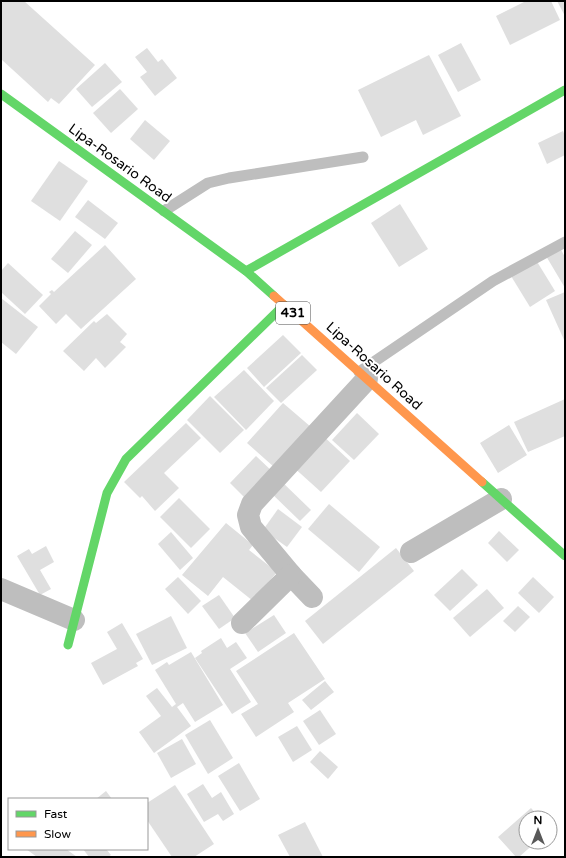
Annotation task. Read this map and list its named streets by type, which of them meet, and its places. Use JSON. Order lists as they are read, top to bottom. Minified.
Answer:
{"streets":{"street":["Lipa-Rosario Road","431"]},"legend":["Fast","Slow"],"north":"top"}
